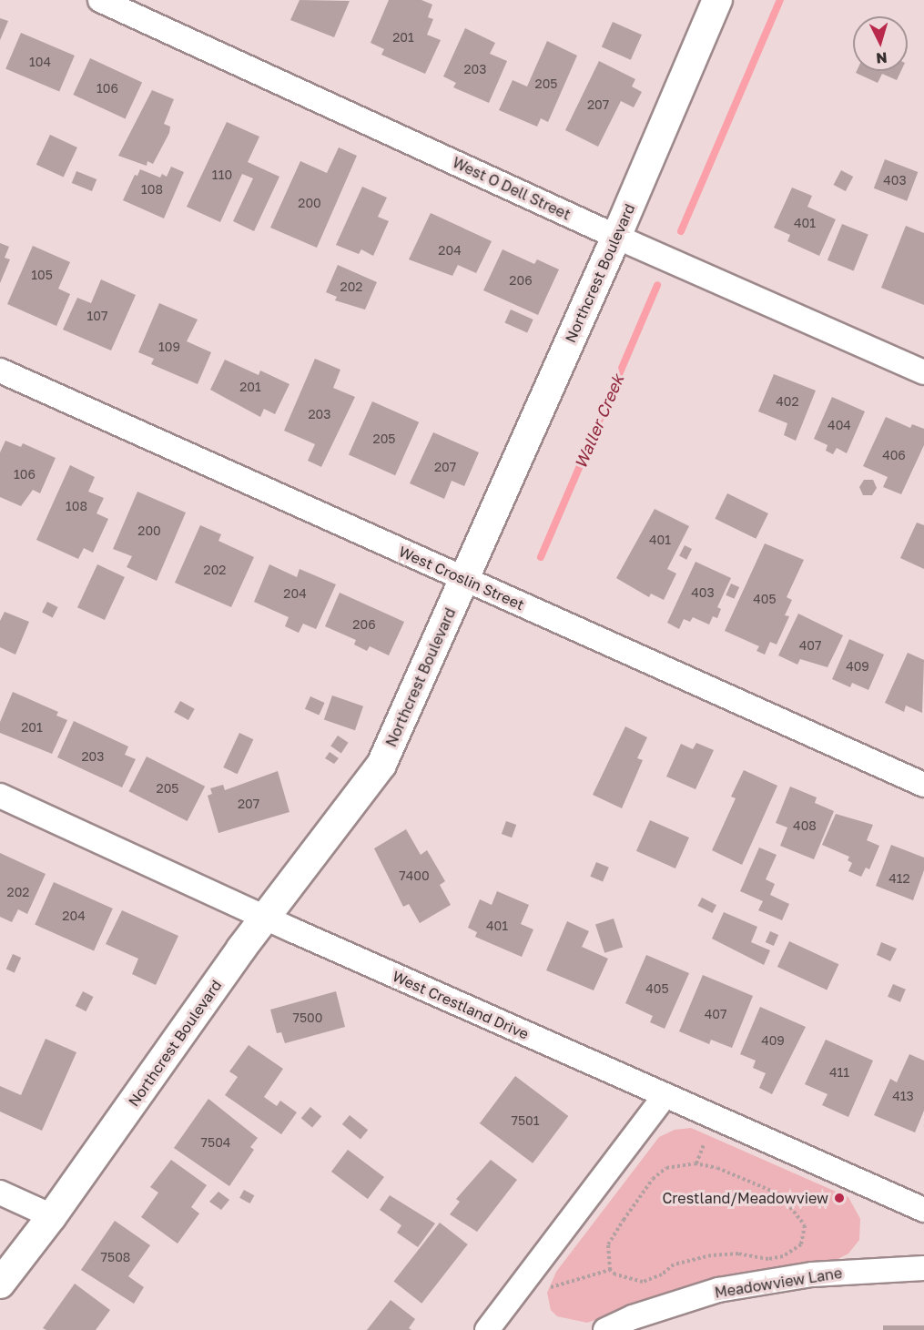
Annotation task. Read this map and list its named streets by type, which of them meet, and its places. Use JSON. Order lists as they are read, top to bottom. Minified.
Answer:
{"streets":{"street":["West O Dell Street","Northcrest Boulevard","West Croslin Street","West Crestland Drive","Meadowview Lane"]},"crossings":[["West O Dell Street","Northcrest Boulevard"],["Northcrest Boulevard","West Croslin Street"],["Northcrest Boulevard","West Crestland Drive"]],"water":["Waller Creek"],"places":["Crestland/Meadowview"],"house_numbers":["201","104","203","205","106","207","110","403","108","200","401","204","105","206","202","107","109","201","402","203","404","205","406","207","106","108","200","401","202","403","204","405","206","407","409","201","203","205","207","408","7400","412","202","204","401","405","407","7500","409","411","413","7501","7504","7508"],"north":"bottom"}
